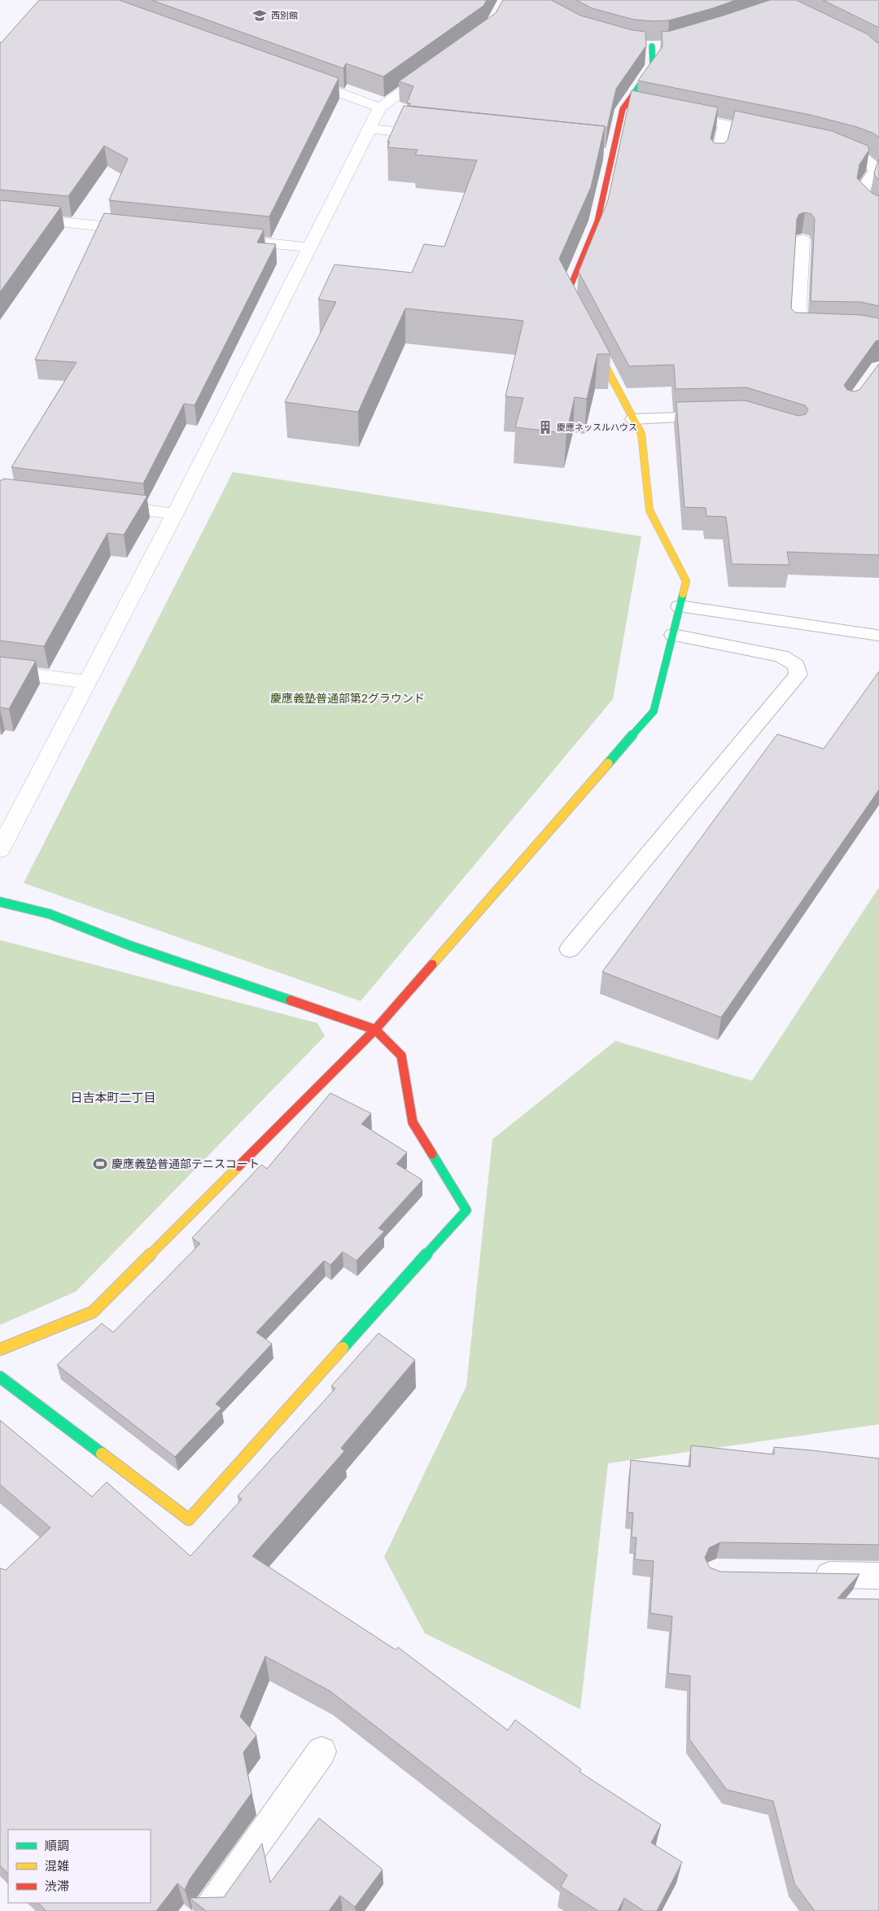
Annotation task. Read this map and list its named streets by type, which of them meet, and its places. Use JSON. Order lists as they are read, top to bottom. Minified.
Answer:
{"districts":["日吉本町二丁目"],"parks":["慶應義塾普通部第2グラウンド"],"places":{"school or university":["西別館"],"building":["慶應ネッスルハウス"],"sports":["慶應義塾普通部テニスコート"]},"legend":["順調","混雑","渋滞"]}
